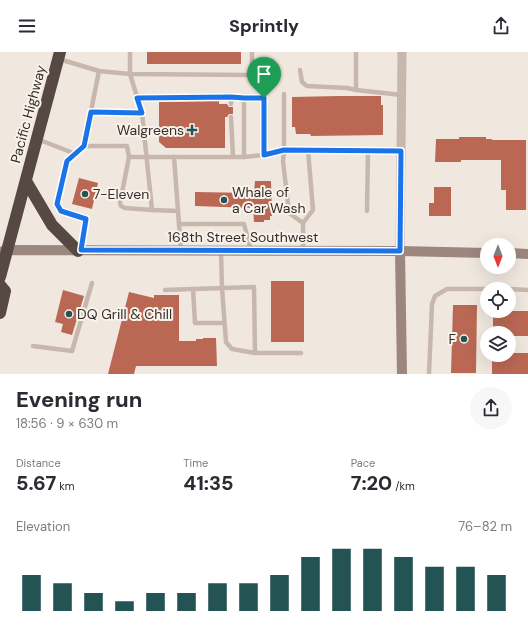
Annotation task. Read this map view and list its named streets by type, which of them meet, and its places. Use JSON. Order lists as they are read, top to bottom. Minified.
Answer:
{"streets":{"highway":["Pacific Highway"],"main road":["168th Street Southwest"]},"crossings":[["Pacific Highway","168th Street Southwest"]],"places":{"health":["Walgreens"],"other":["7-Eleven","Whale of a Car Wash","DQ Grill & Chill","F"]},"north":"bottom","page":{"header":"Sprintly","heading":["Evening run","18:56 · 9 × 630 m"],"stats":[["Distance","5.67 km"],["Time","41:35"],["Pace","7:20 /km"]],"chart":["Elevation","76–82 m"]}}
